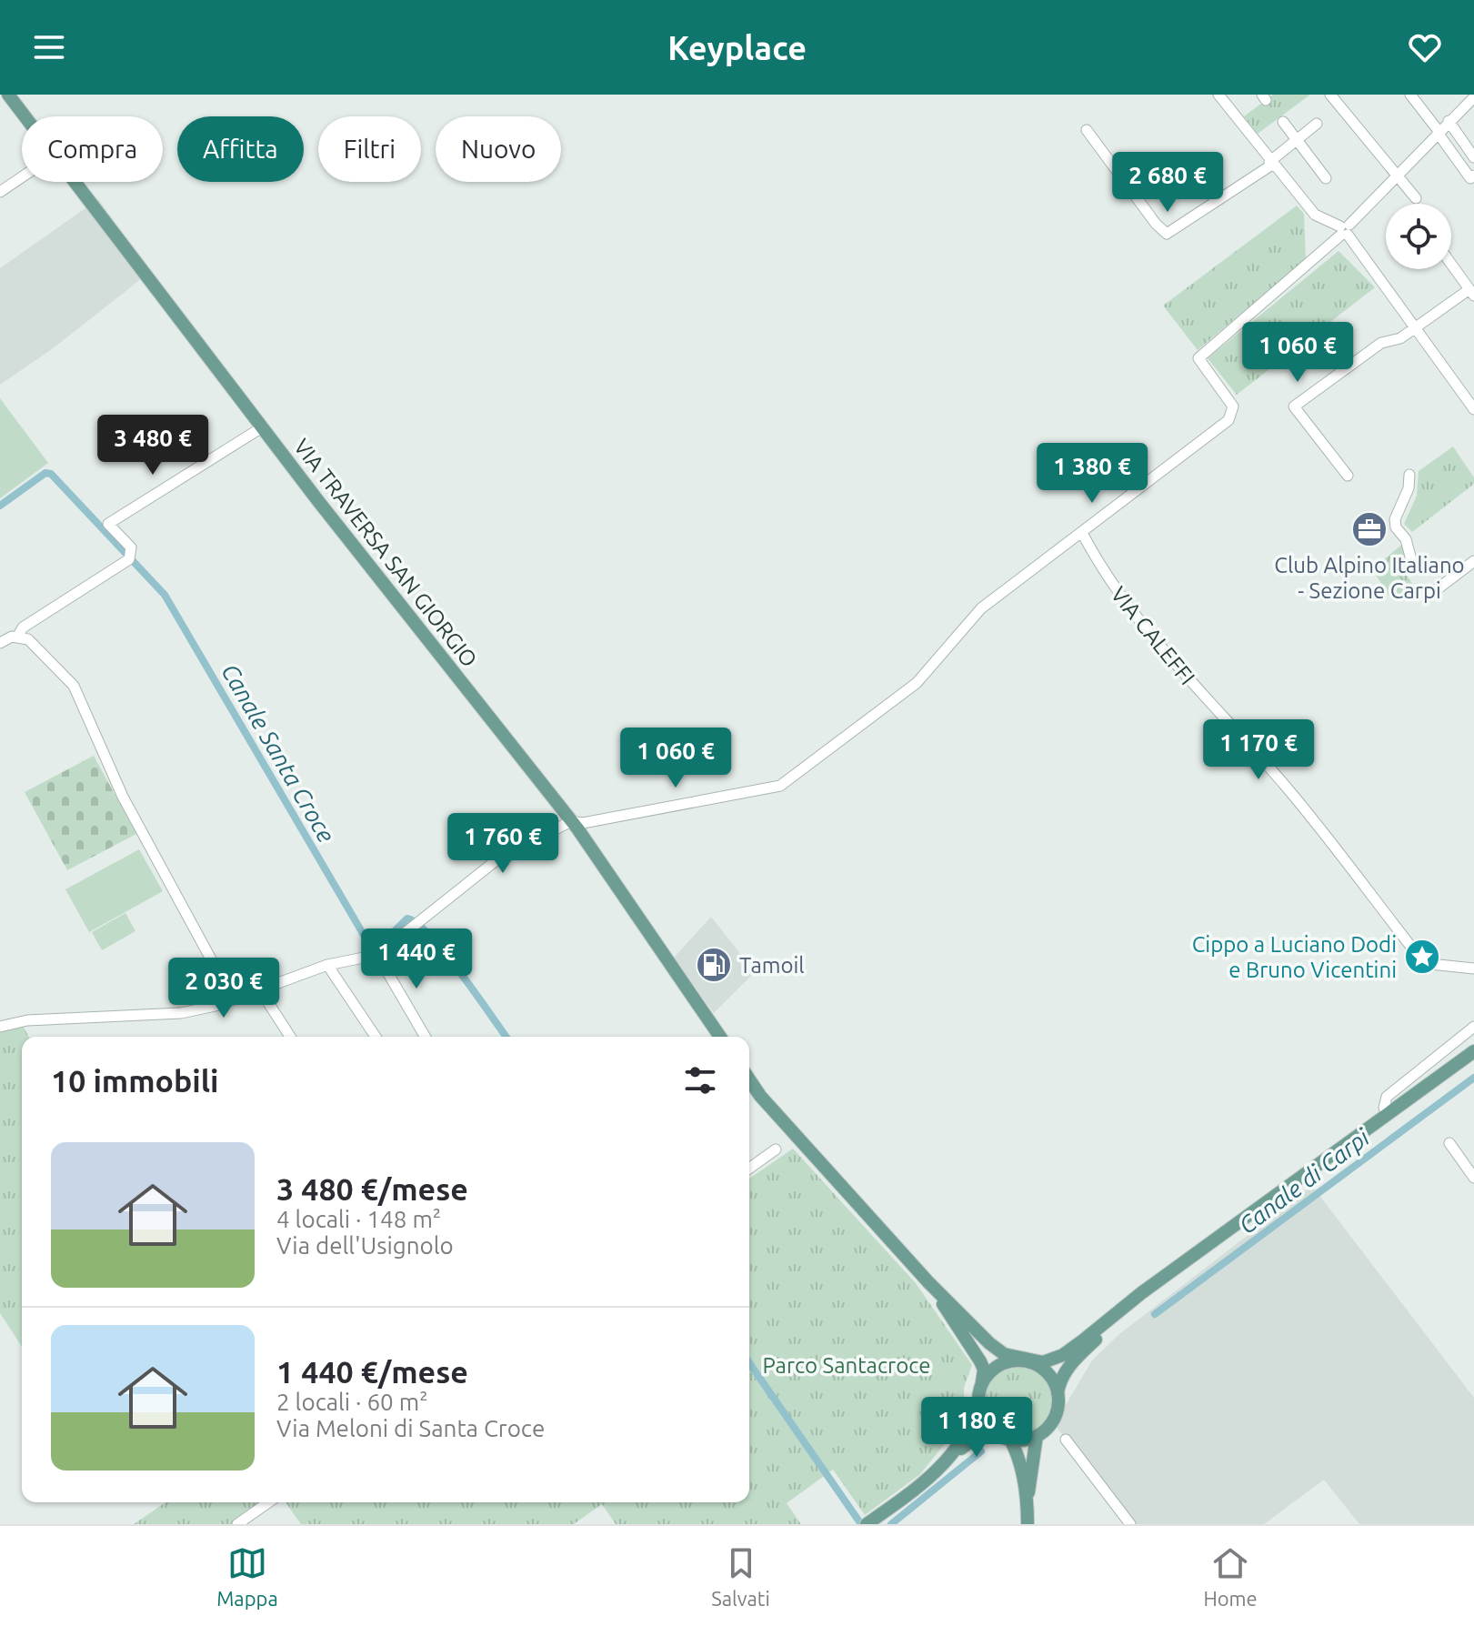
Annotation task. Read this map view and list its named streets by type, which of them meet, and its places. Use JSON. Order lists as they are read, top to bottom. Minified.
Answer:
{"streets":{"main road":["VIA TRAVERSA SAN GIORGIO"],"street":["VIA CALEFFI"]},"water":["Canale Santa Croce","Canale di Carpi"],"parks":["Parco Santacroce"],"places":{"office":["Club Alpino Italiano - Sezione Carpi"],"place":["Cippo a Luciano Dodi e Bruno Vicentini"],"fuel station":["Tamoil"]},"page":{"header":"Keyplace","chip":["Compra","Affitta","Filtri","Nuovo"],"price":["2 680 €","1 060 €","3 480 €","1 380 €","1 170 €","1 060 €","1 760 €","1 440 €","2 030 €","1 180 €"],"heading":"10 immobili","list":[{"name":"3 480 €/mese","note":"4 locali · 148 m² · Via dell'Usignolo"},{"name":"1 440 €/mese","note":"2 locali · 60 m² · Via Meloni di Santa Croce"}],"tabs":["Mappa","Salvati","Home"]}}
